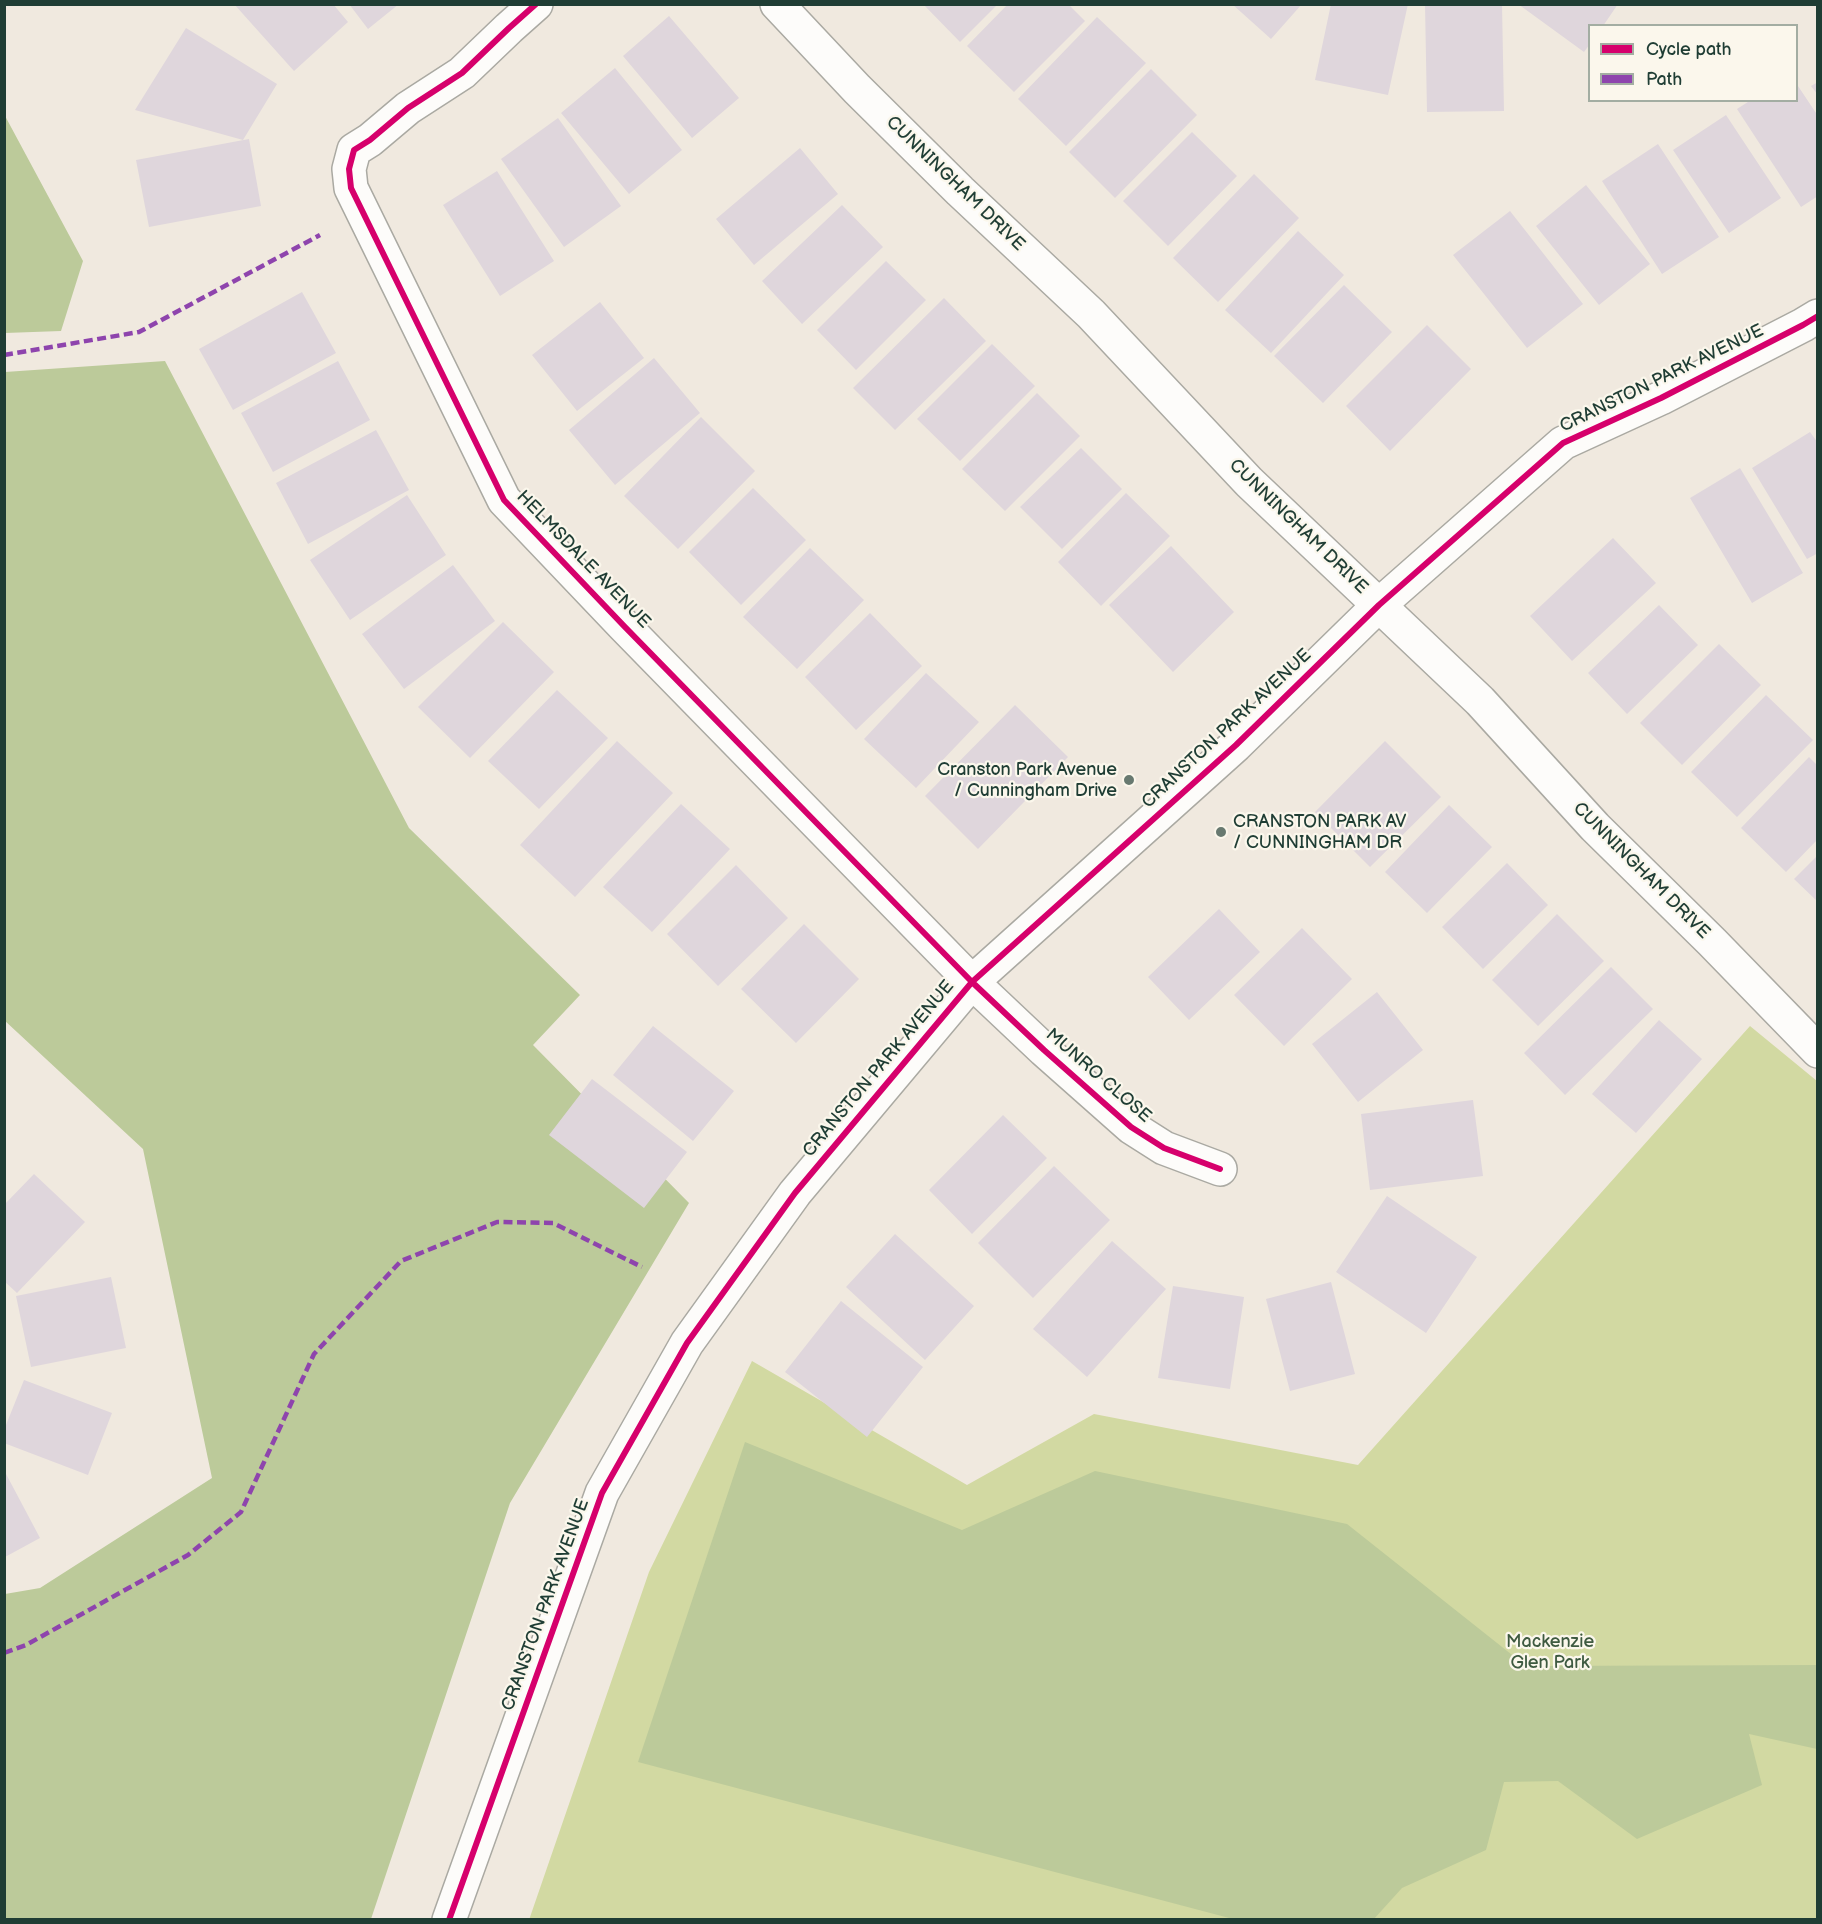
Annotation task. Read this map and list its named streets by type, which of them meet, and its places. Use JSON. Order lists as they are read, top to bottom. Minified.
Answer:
{"streets":{"street":["CUNNINGHAM DRIVE","CRANSTON PARK AVENUE","HELMSDALE AVENUE","MUNRO CLOSE"]},"crossings":[["CUNNINGHAM DRIVE","CRANSTON PARK AVENUE"],["CRANSTON PARK AVENUE","HELMSDALE AVENUE"],["CRANSTON PARK AVENUE","MUNRO CLOSE"],["HELMSDALE AVENUE","MUNRO CLOSE"]],"parks":["Mackenzie Glen Park"],"places":["Cranston Park Avenue / Cunningham Drive","CRANSTON PARK AV / CUNNINGHAM DR"],"legend":["Cycle path","Path"]}
